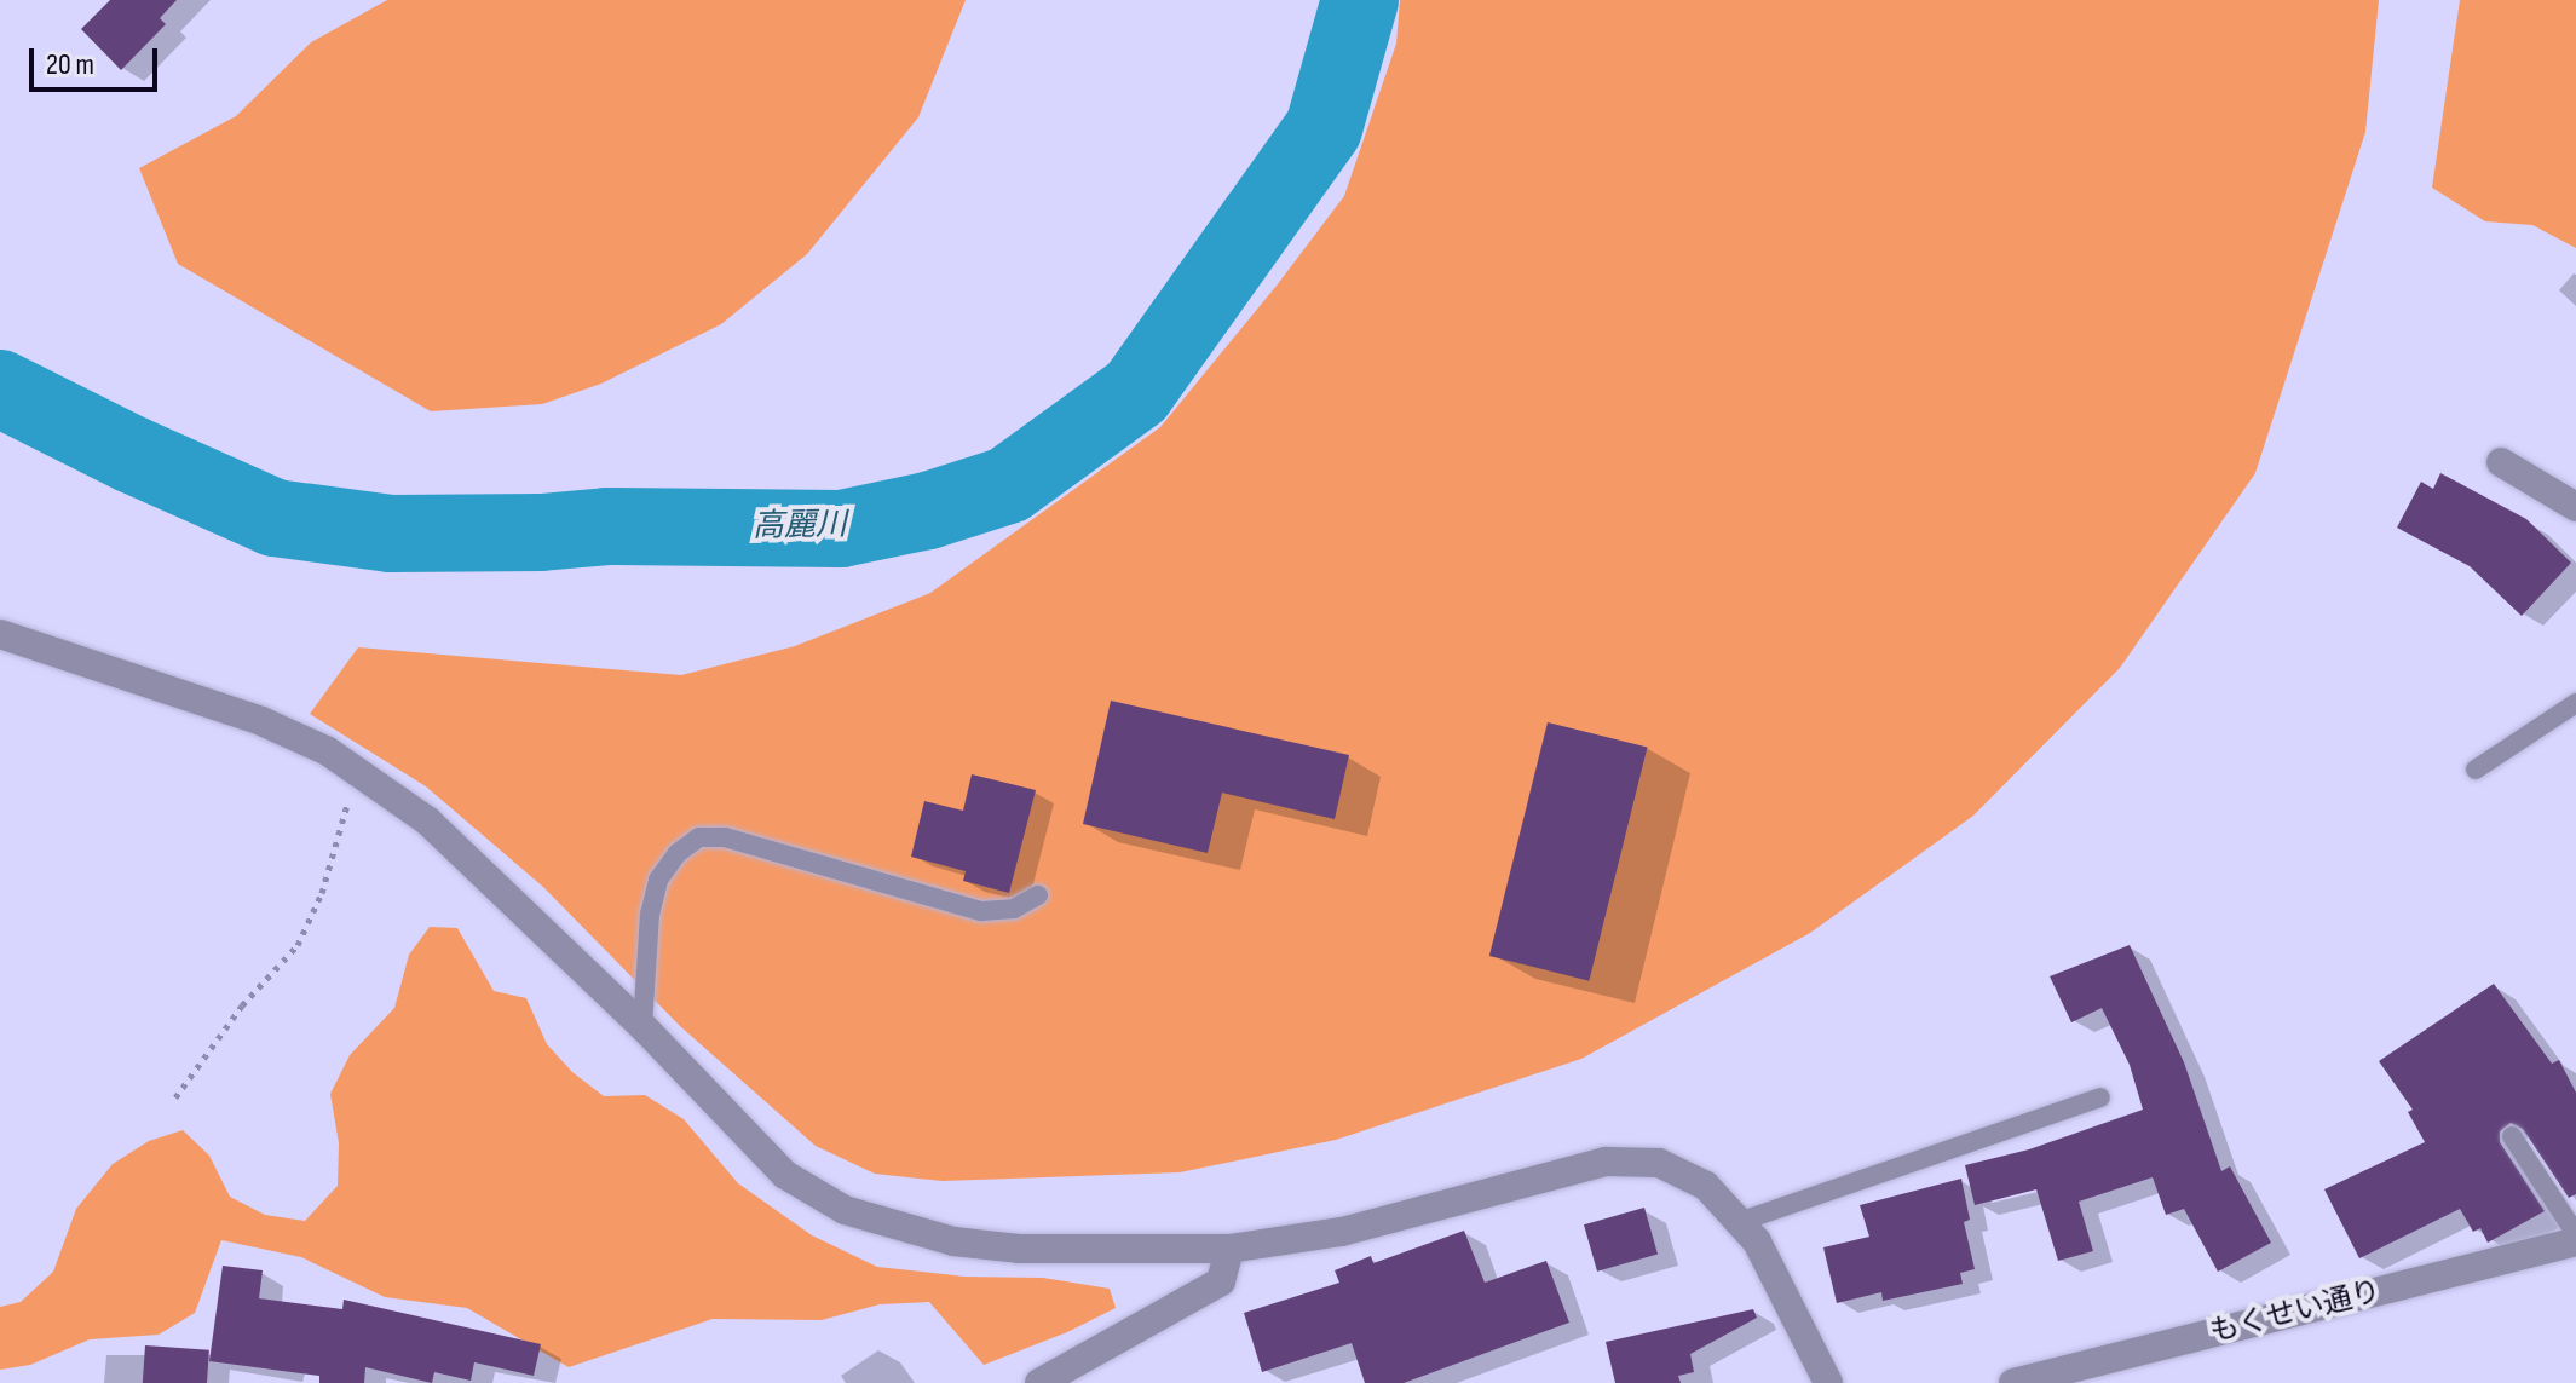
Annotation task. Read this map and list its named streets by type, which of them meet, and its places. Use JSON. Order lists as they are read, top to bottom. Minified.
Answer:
{"streets":{"street":["もくせい通り"]},"water":["高麗川"],"scale_bar":"20 m"}
